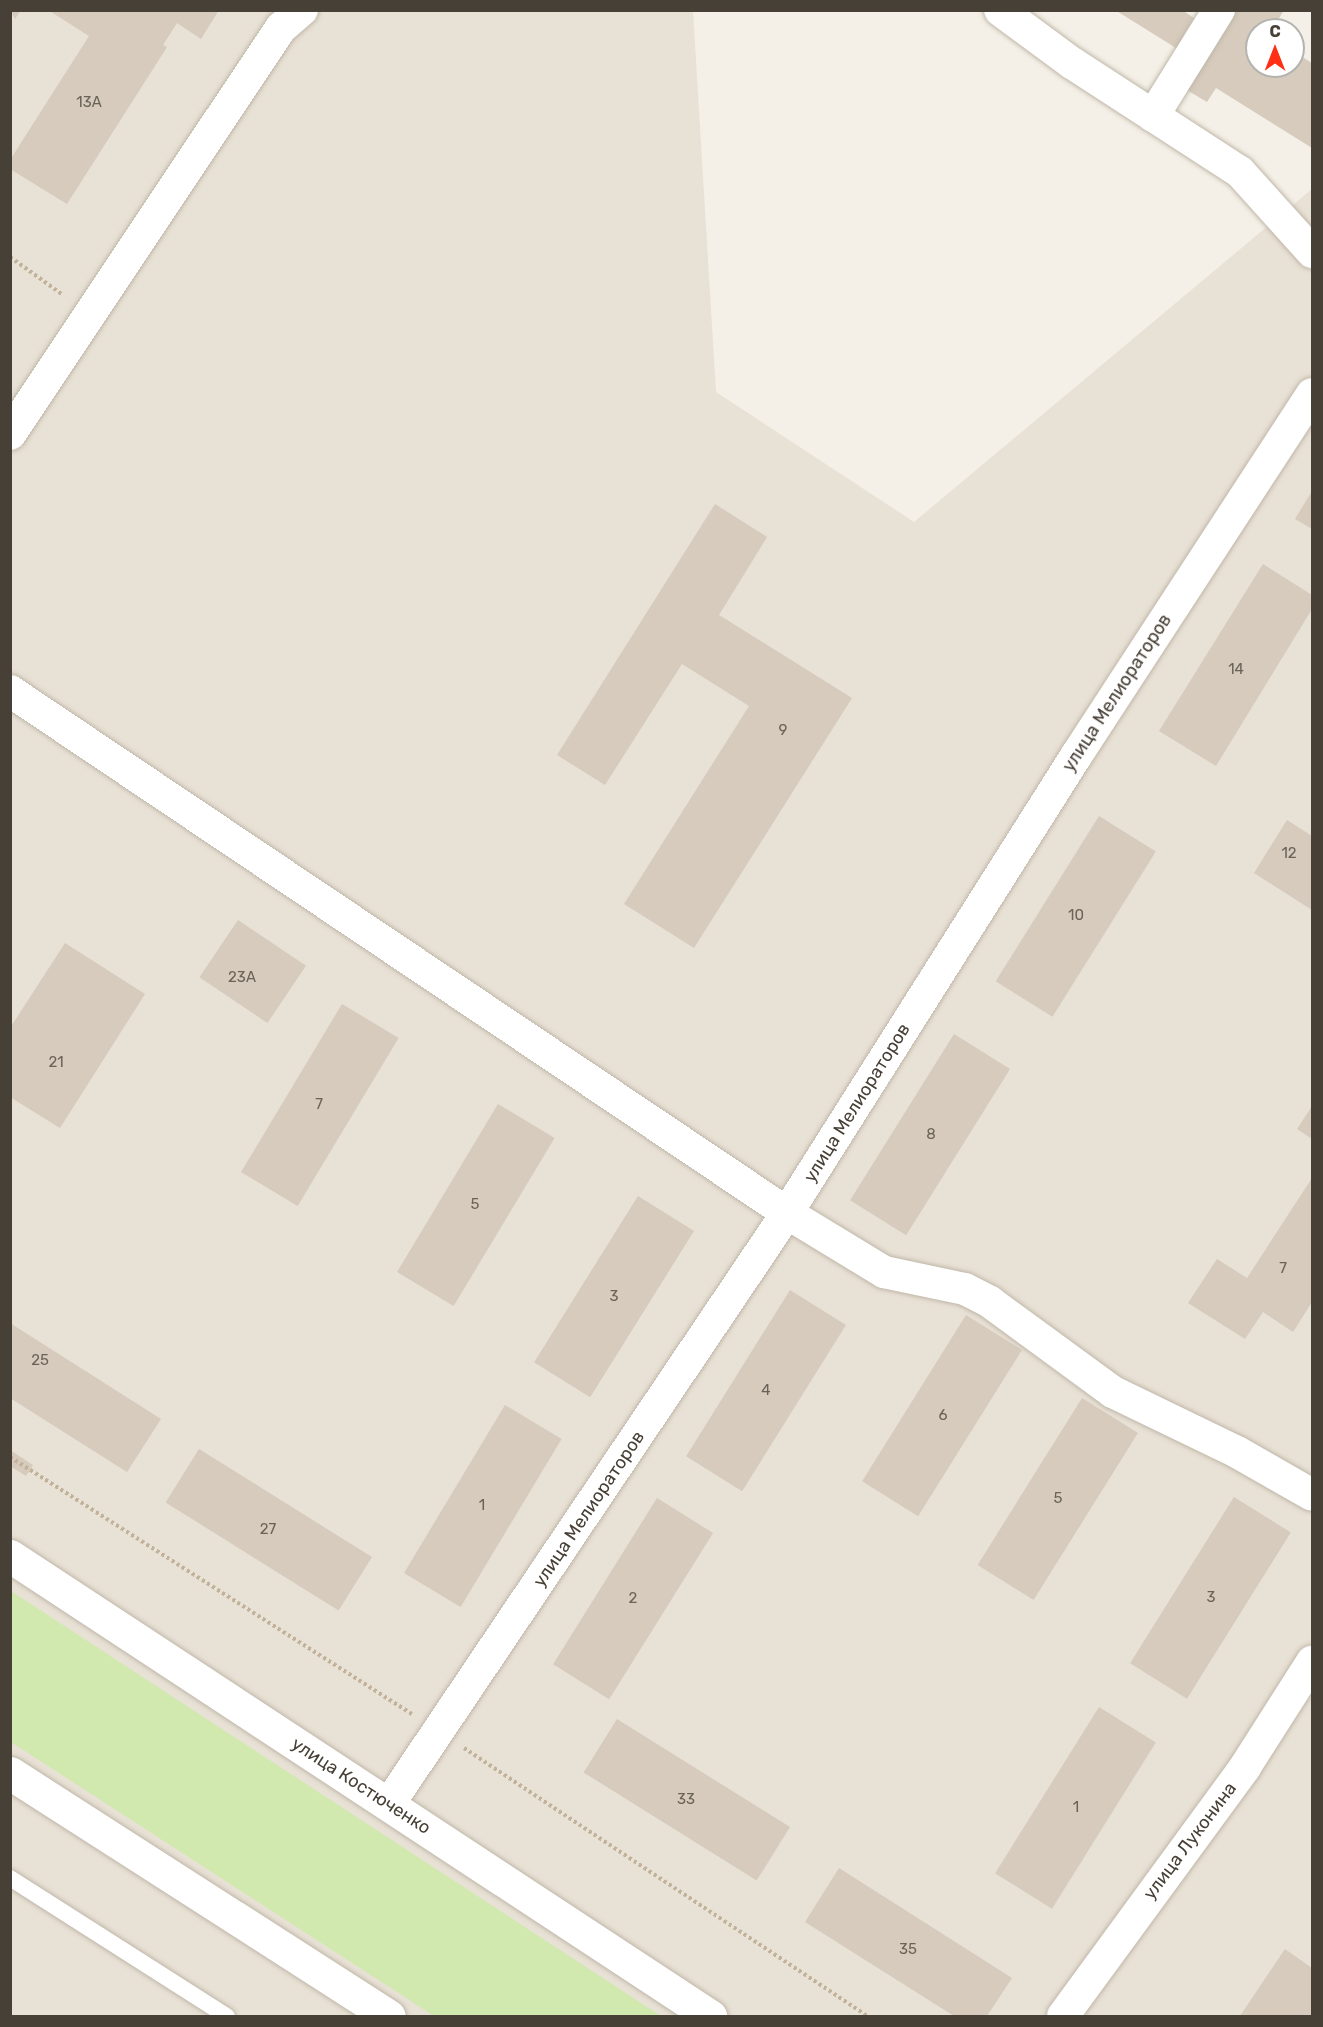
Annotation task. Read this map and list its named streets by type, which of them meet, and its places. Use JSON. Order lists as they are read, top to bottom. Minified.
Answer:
{"streets":{"street":["улица Мелиораторов","улица Костюченко","улица Луконина"]},"crossings":[["улица Мелиораторов","улица Костюченко"]],"house_numbers":["13А","14","9","12","10","23А","21","7","8","5","7","3","25","4","6","5","1","27","3","2","33","1","35"],"north":"top"}
